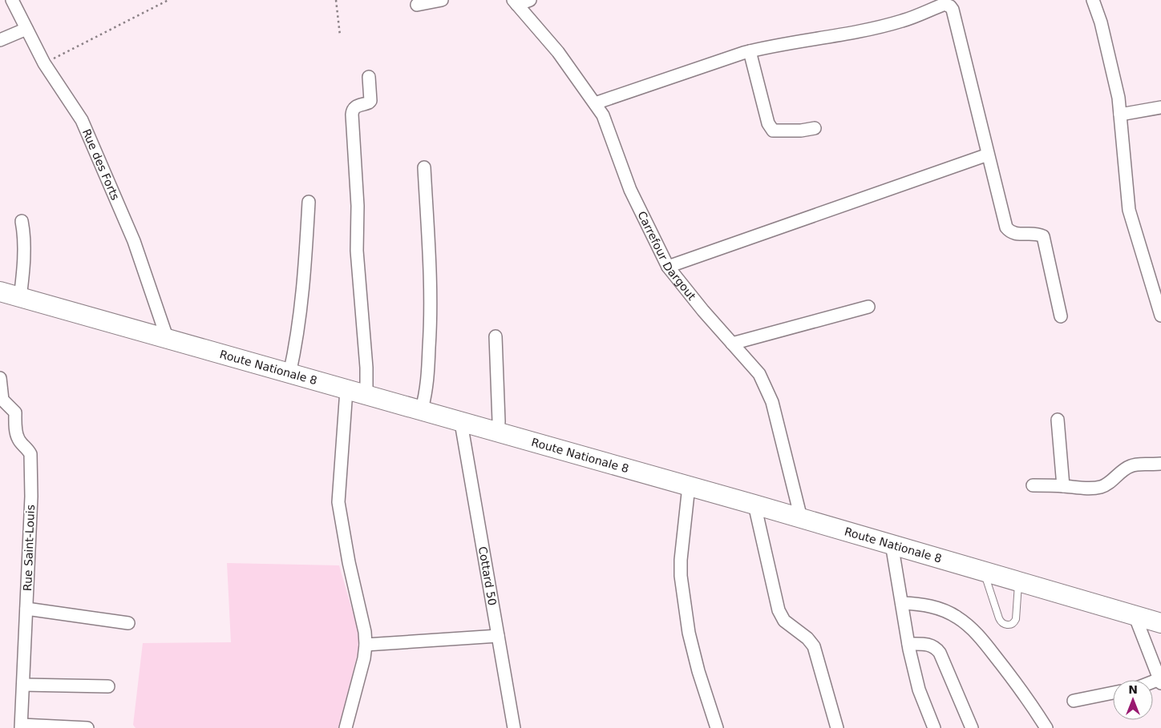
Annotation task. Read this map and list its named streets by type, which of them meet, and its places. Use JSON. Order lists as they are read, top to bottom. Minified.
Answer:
{"streets":{"main road":["Route Nationale 8"],"street":["Rue des Forts","Carrefour Dargout","Rue Saint-Louis","Cottard 50"]},"crossings":[["Rue des Forts","Route Nationale 8"],["Carrefour Dargout","Route Nationale 8"],["Route Nationale 8","Cottard 50"]],"north":"top"}
